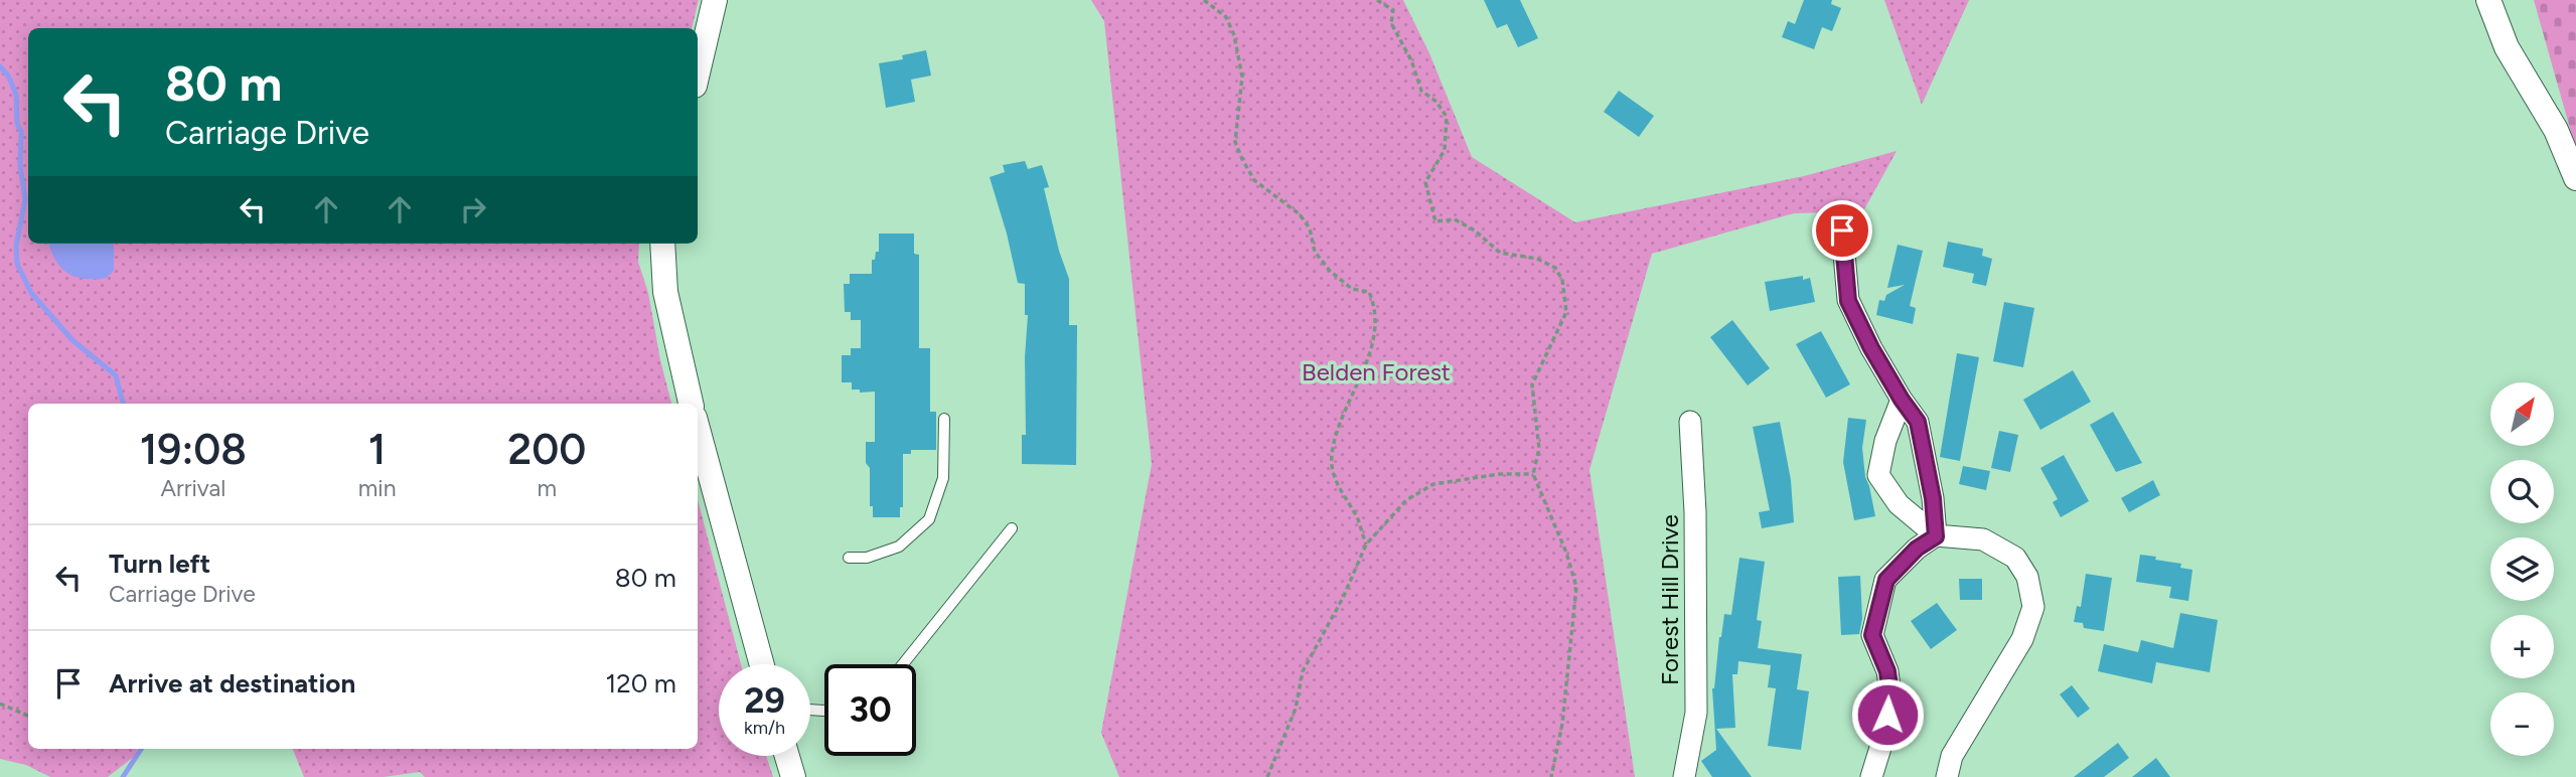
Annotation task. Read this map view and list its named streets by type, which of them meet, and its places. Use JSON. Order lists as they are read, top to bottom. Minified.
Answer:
{"streets":{"street":["Forest Hill Drive"]},"parks":["Belden Forest"],"north":"top right","page":{"turn":["80 m","Carriage Drive"],"map_buttons":["+","−"],"eta":["19:08","Arrival","1","min","200","m"],"list":[{"name":"Turn left","note":"Carriage Drive","value":"80 m"},{"name":"Arrive at destination","value":"120 m"}],"speed":"29 km/h","limit":"30"}}
